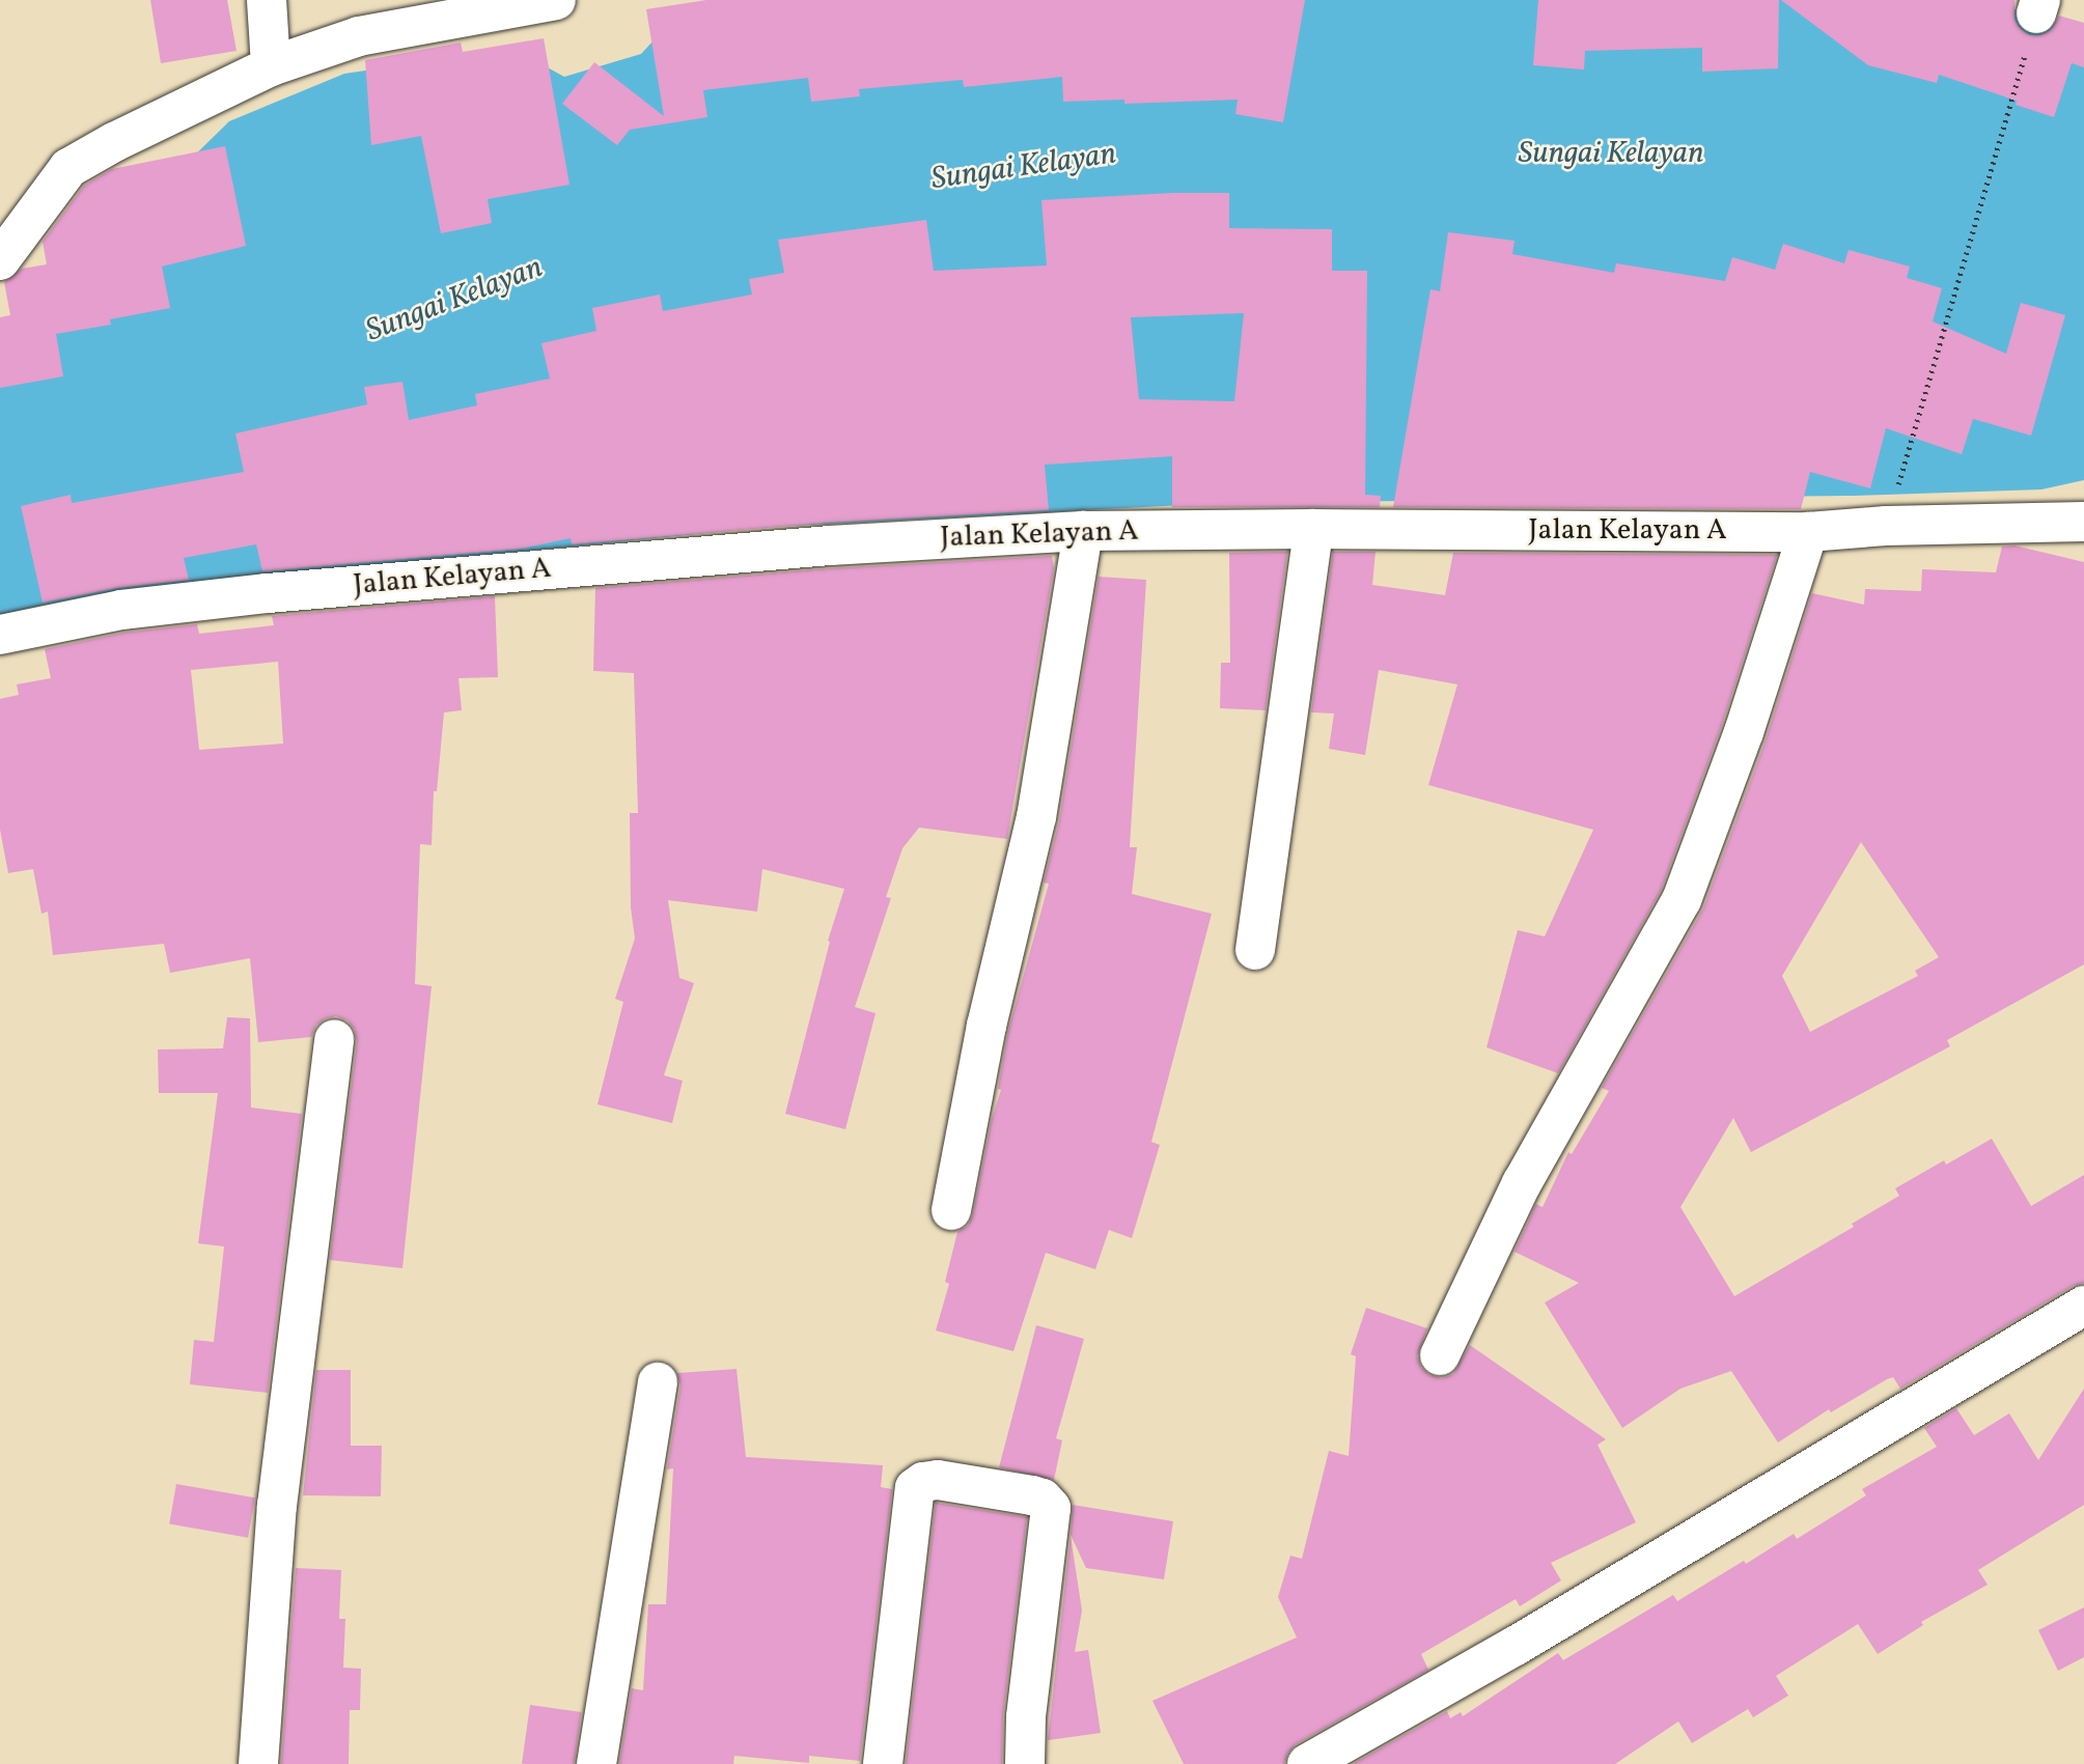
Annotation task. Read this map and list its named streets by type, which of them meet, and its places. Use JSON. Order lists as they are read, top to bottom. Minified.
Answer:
{"streets":{"street":["Jalan Kelayan A"]},"water":["Sungai Kelayan"]}
